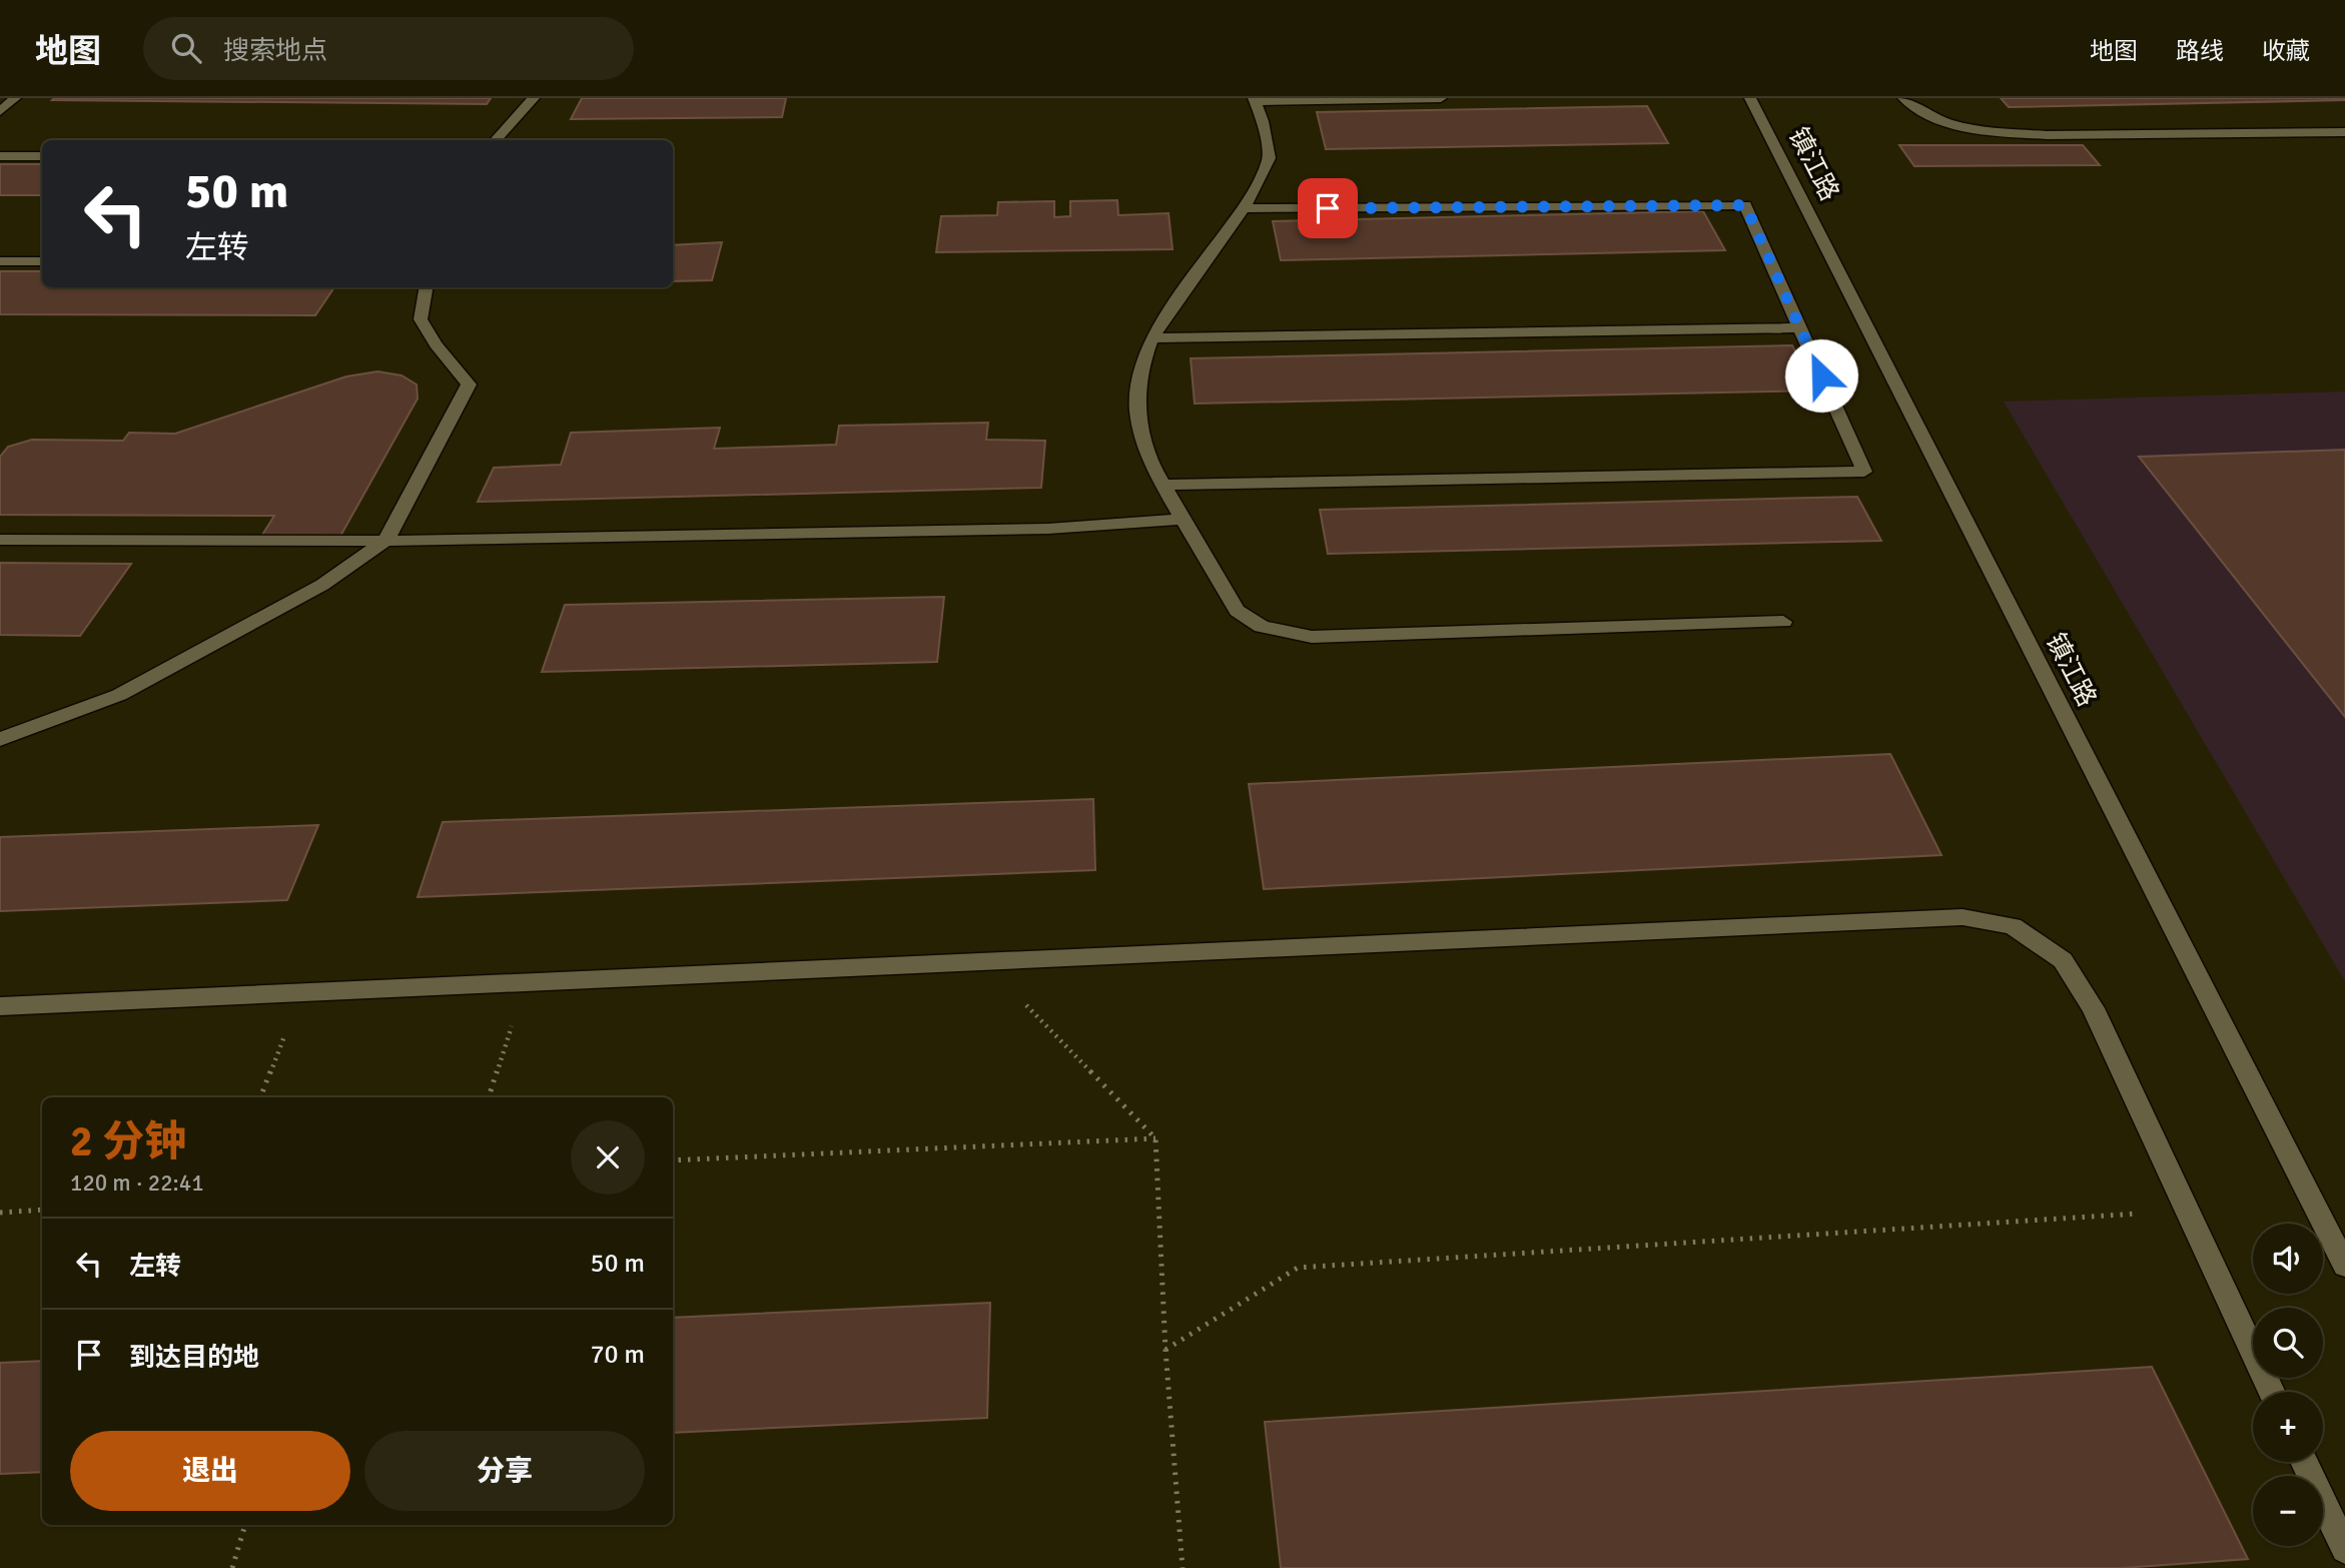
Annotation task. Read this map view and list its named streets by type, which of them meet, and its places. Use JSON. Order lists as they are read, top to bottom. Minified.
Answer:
{"streets":{"street":["镇江路"]},"page":{"header":"地图","search":"搜索地点","nav":["地图","路线","收藏"],"turn":["50 m","左转"],"heading":["2 分钟","120 m · 22:41"],"list":[{"name":"左转","value":"50 m"},{"name":"到达目的地","value":"70 m"}],"map_buttons":["+","−"],"buttons":["退出","分享"]}}
